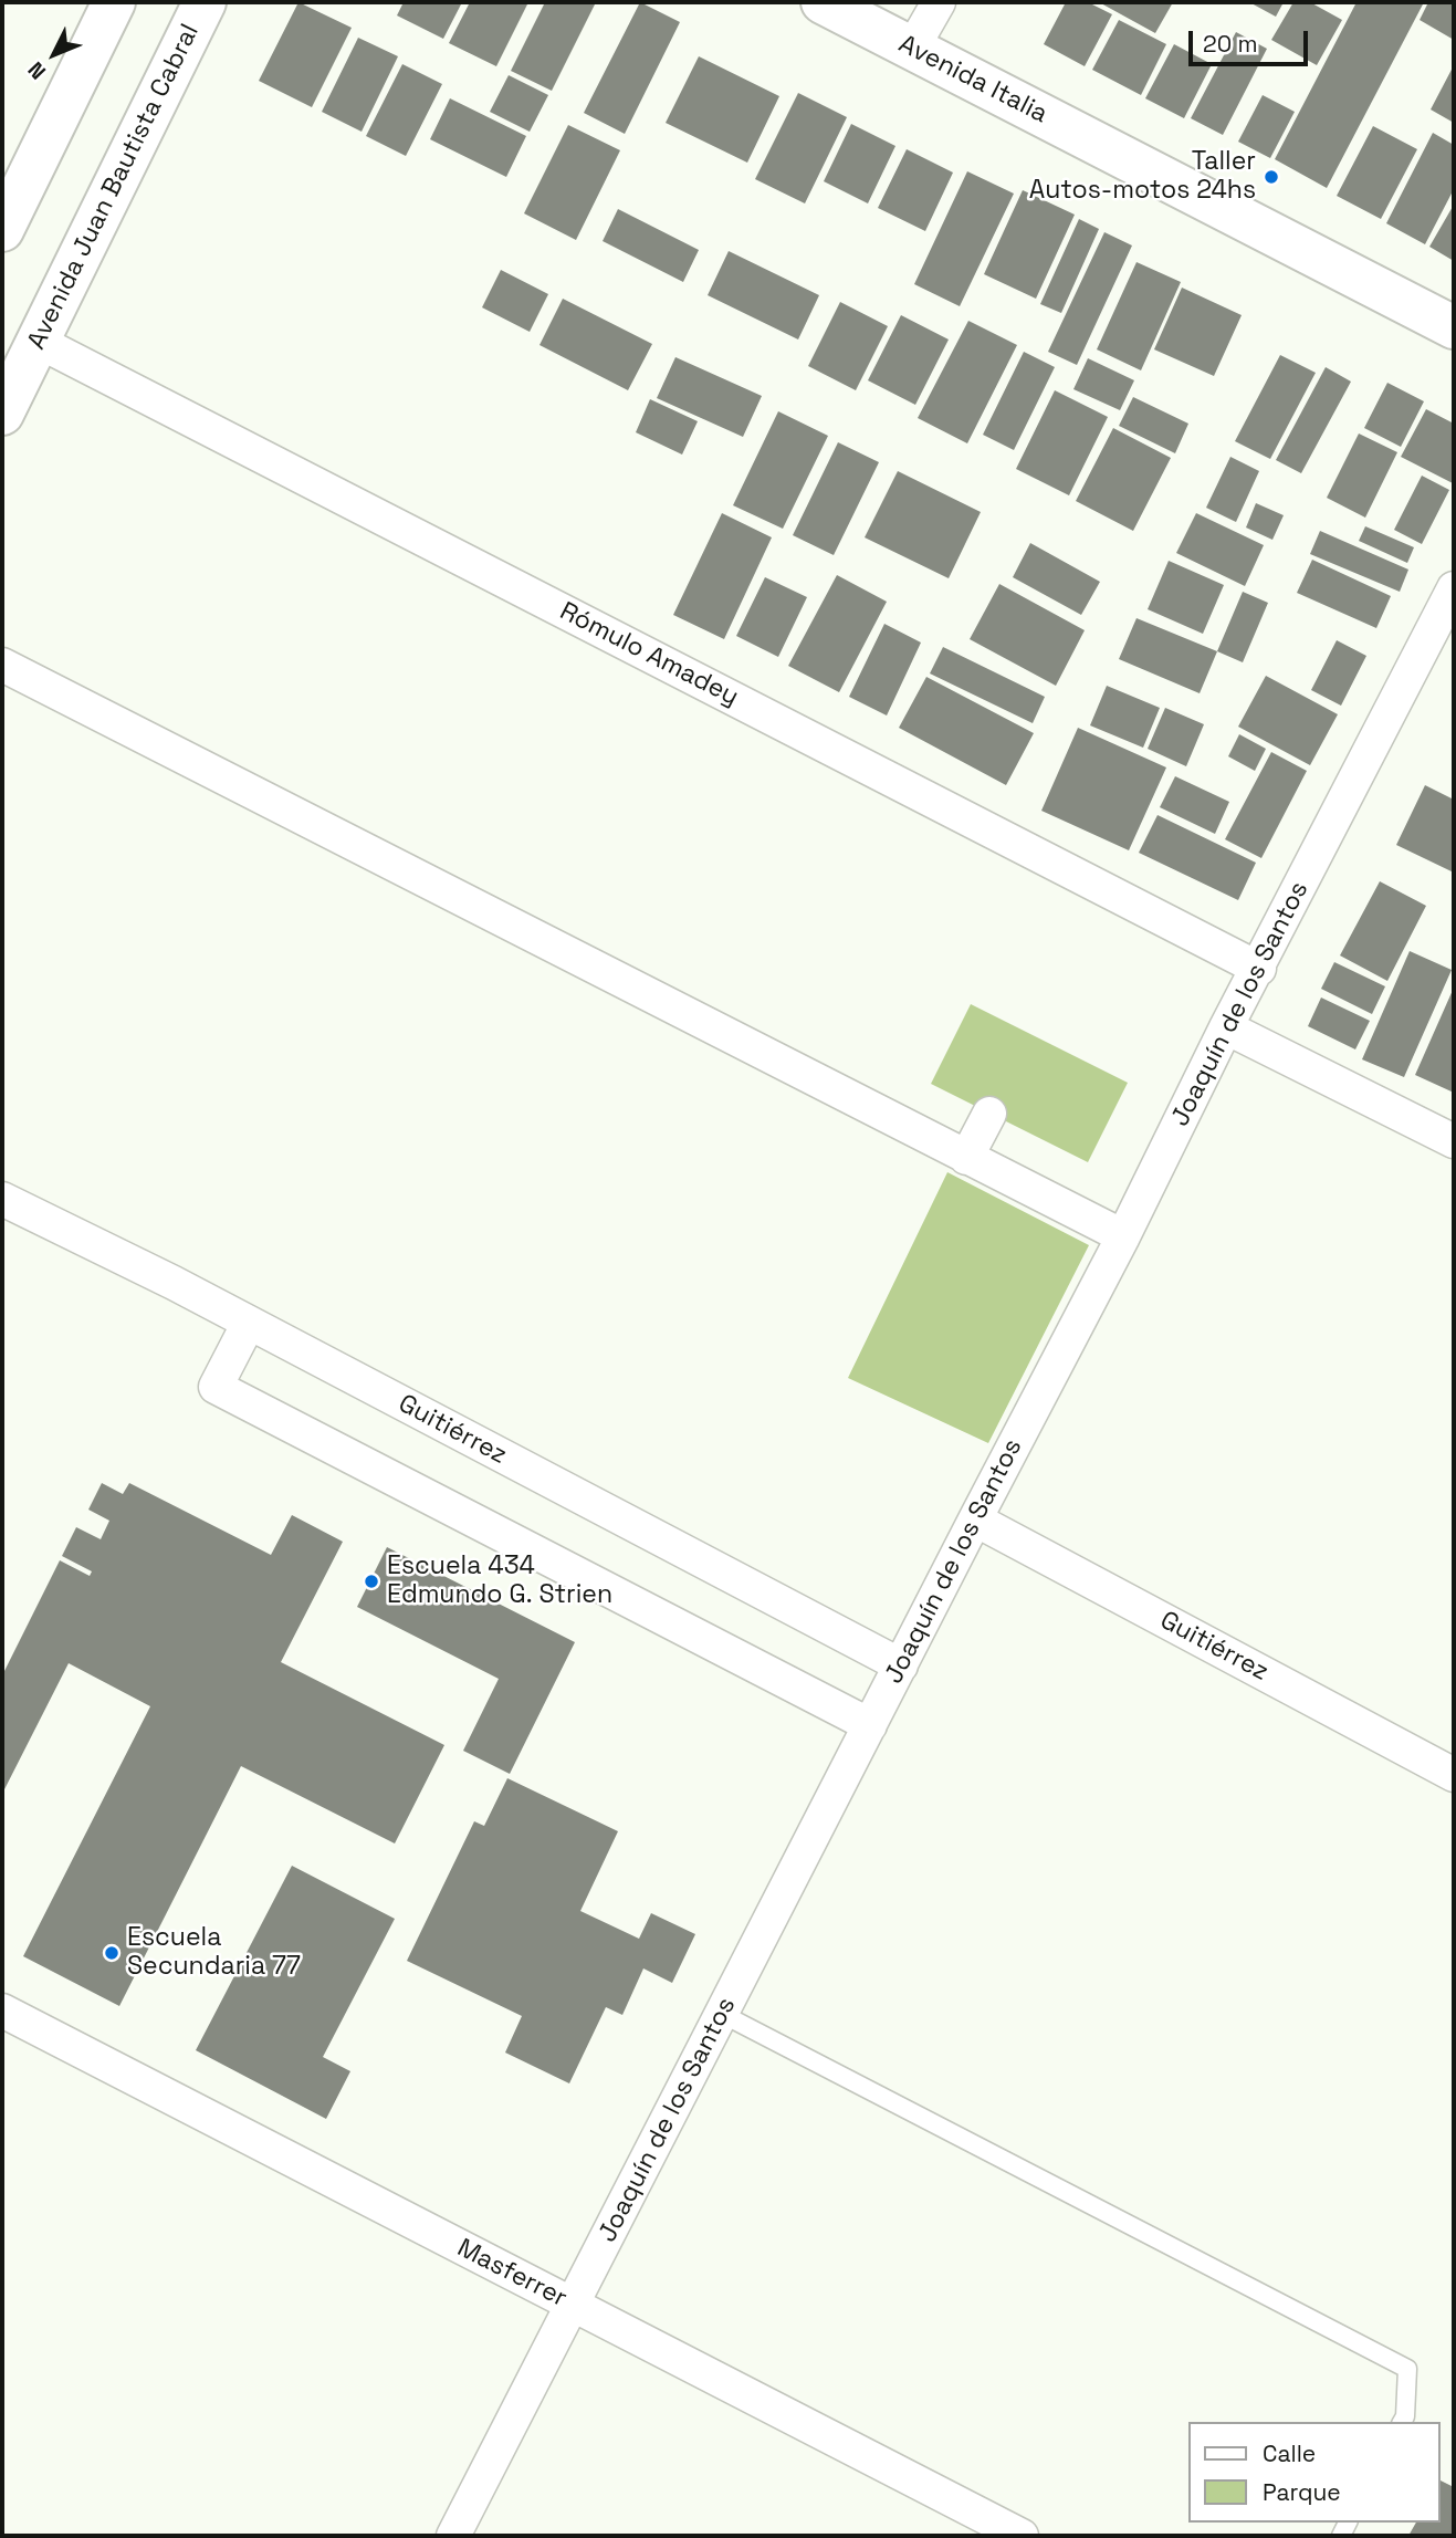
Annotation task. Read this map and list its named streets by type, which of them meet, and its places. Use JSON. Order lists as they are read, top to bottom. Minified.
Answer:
{"streets":{"main road":["Avenida Italia","Avenida Juan Bautista Cabral"],"street":["Rómulo Amadey","Joaquín de los Santos","Guitiérrez","Masferrer"]},"crossings":[["Avenida Juan Bautista Cabral","Rómulo Amadey"],["Rómulo Amadey","Joaquín de los Santos"],["Joaquín de los Santos","Guitiérrez"],["Joaquín de los Santos","Masferrer"]],"places":["Taller Autos-motos 24hs","Escuela 434 Edmundo G. Strien","Escuela Secundaria 77"],"legend":["Calle","Parque"],"scale_bar":"20 m","north":"bottom left"}
